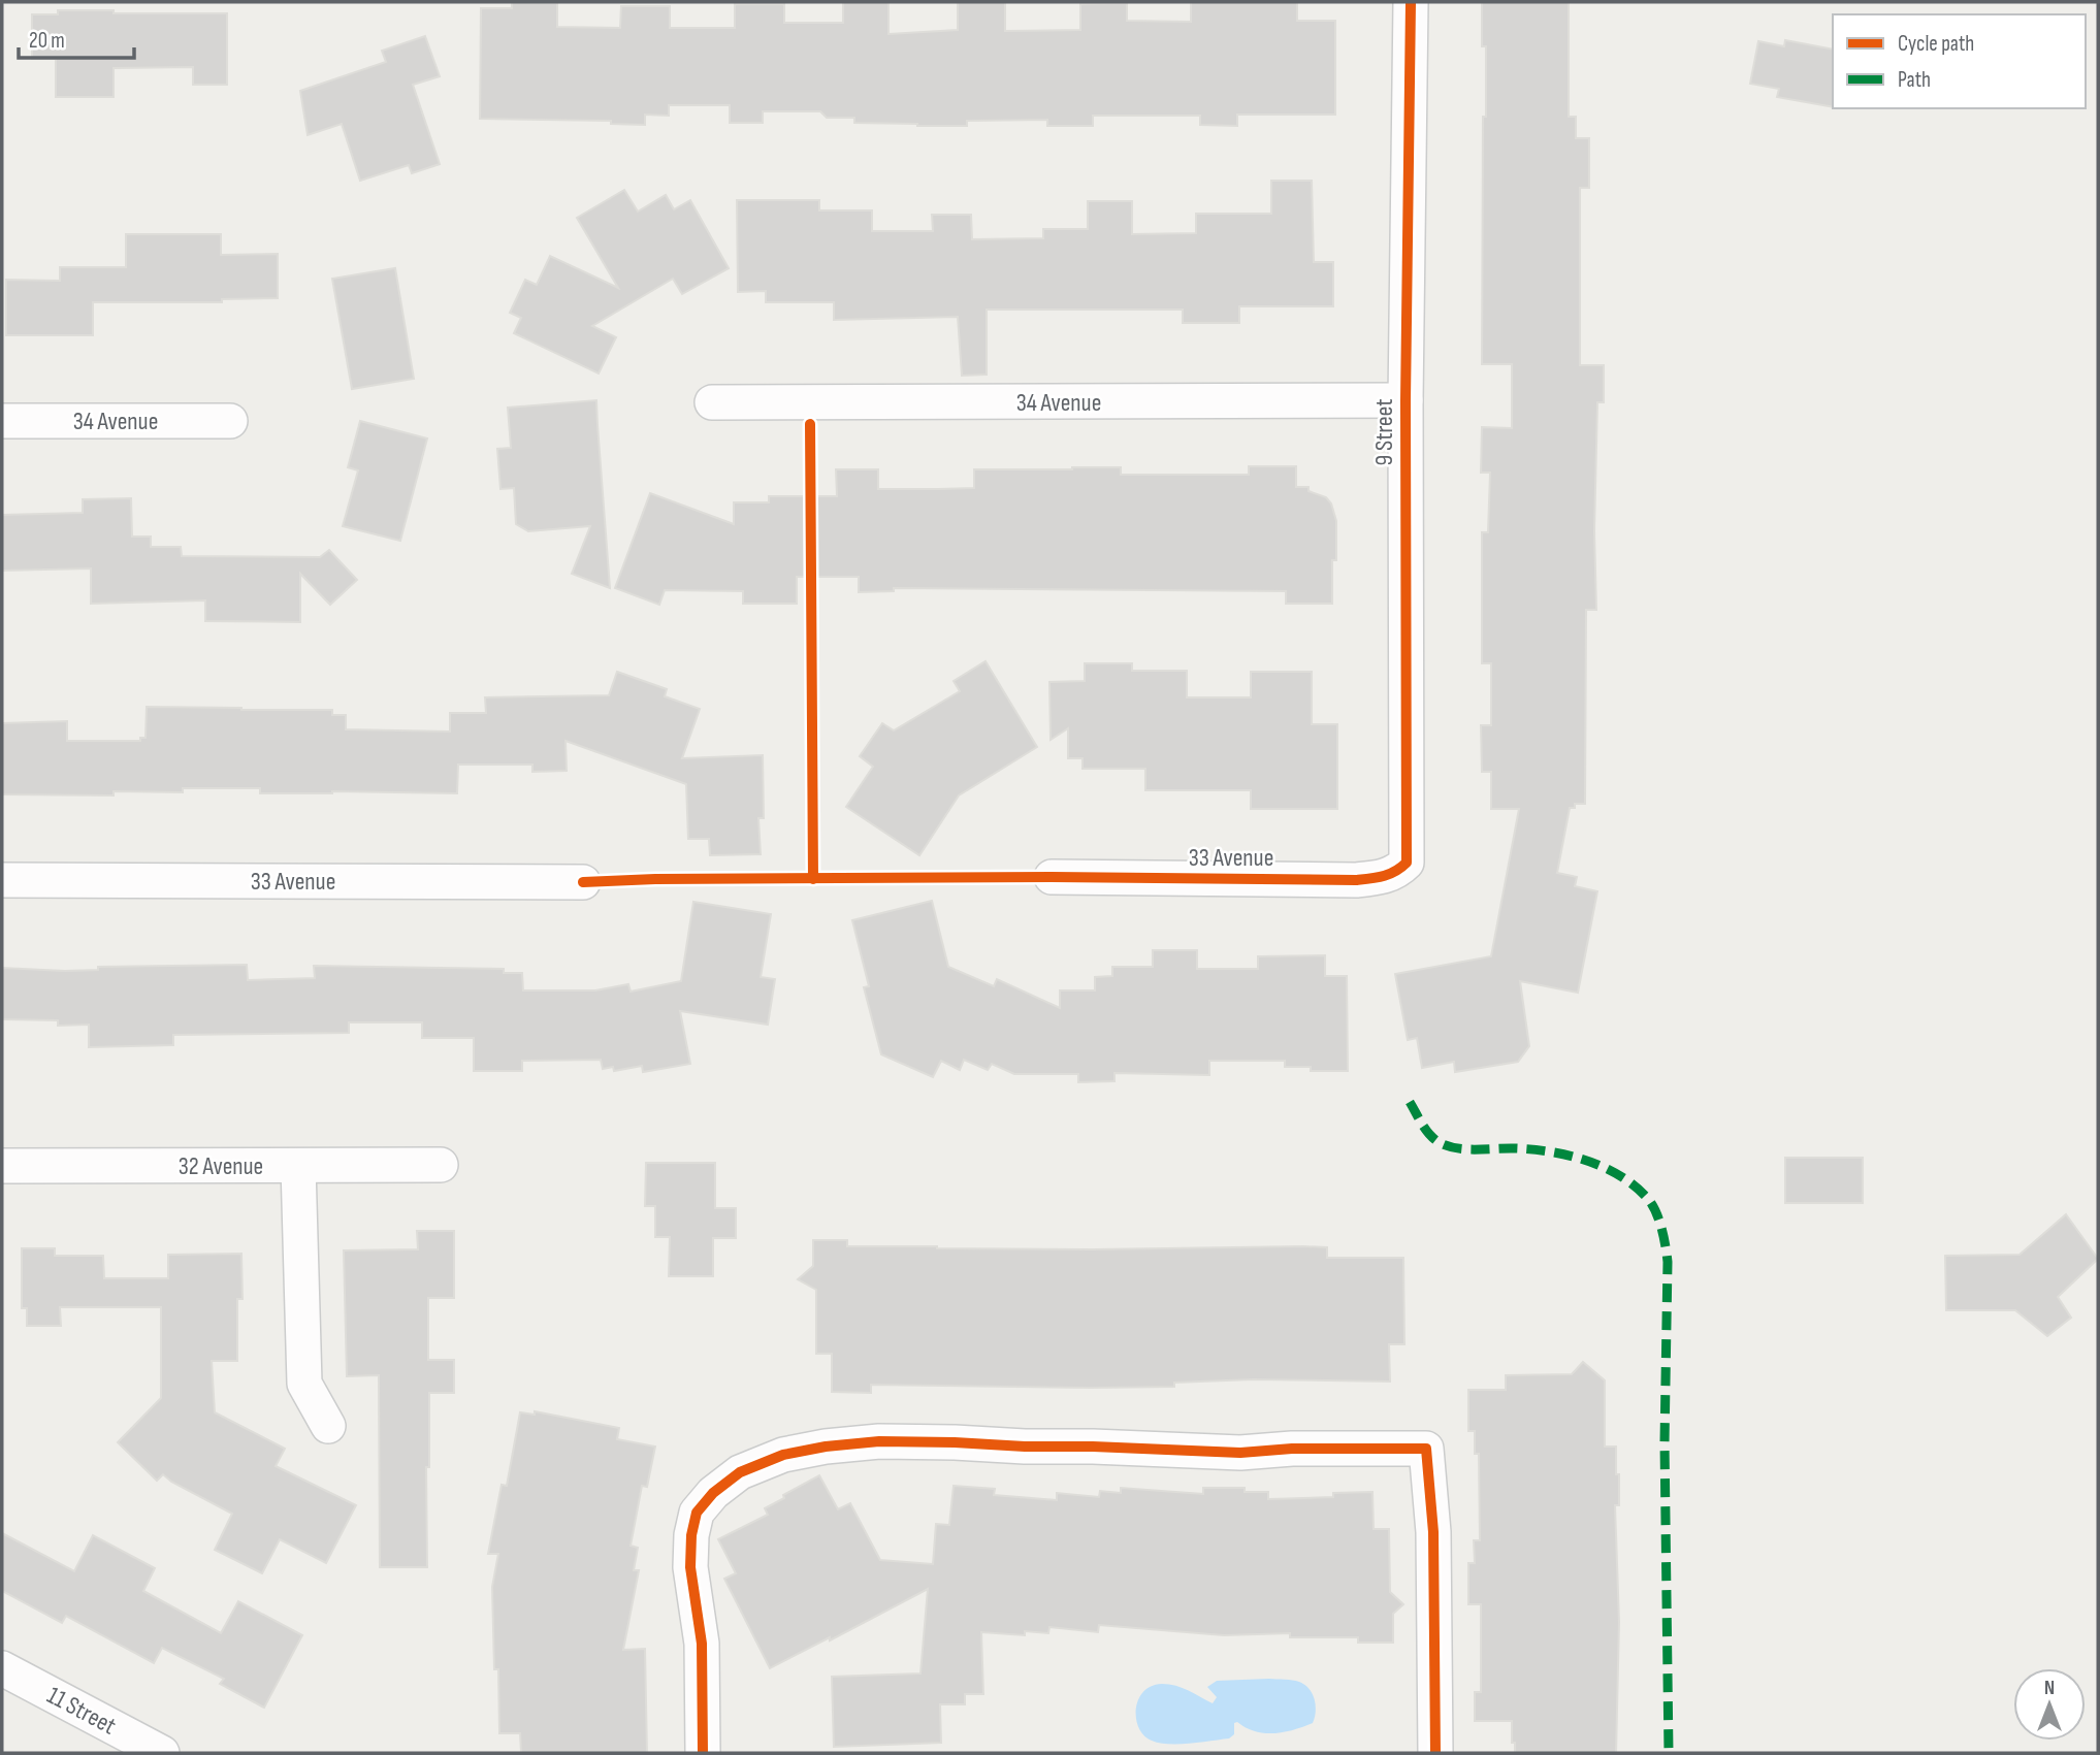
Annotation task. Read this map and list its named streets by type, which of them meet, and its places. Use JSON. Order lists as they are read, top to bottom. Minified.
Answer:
{"streets":{"street":["34 Avenue","9 Street","33 Avenue","32 Avenue","11 Street"]},"crossings":[["34 Avenue","9 Street"],["9 Street","33 Avenue"]],"legend":["Cycle path","Path"],"scale_bar":"20 m","north":"top"}
